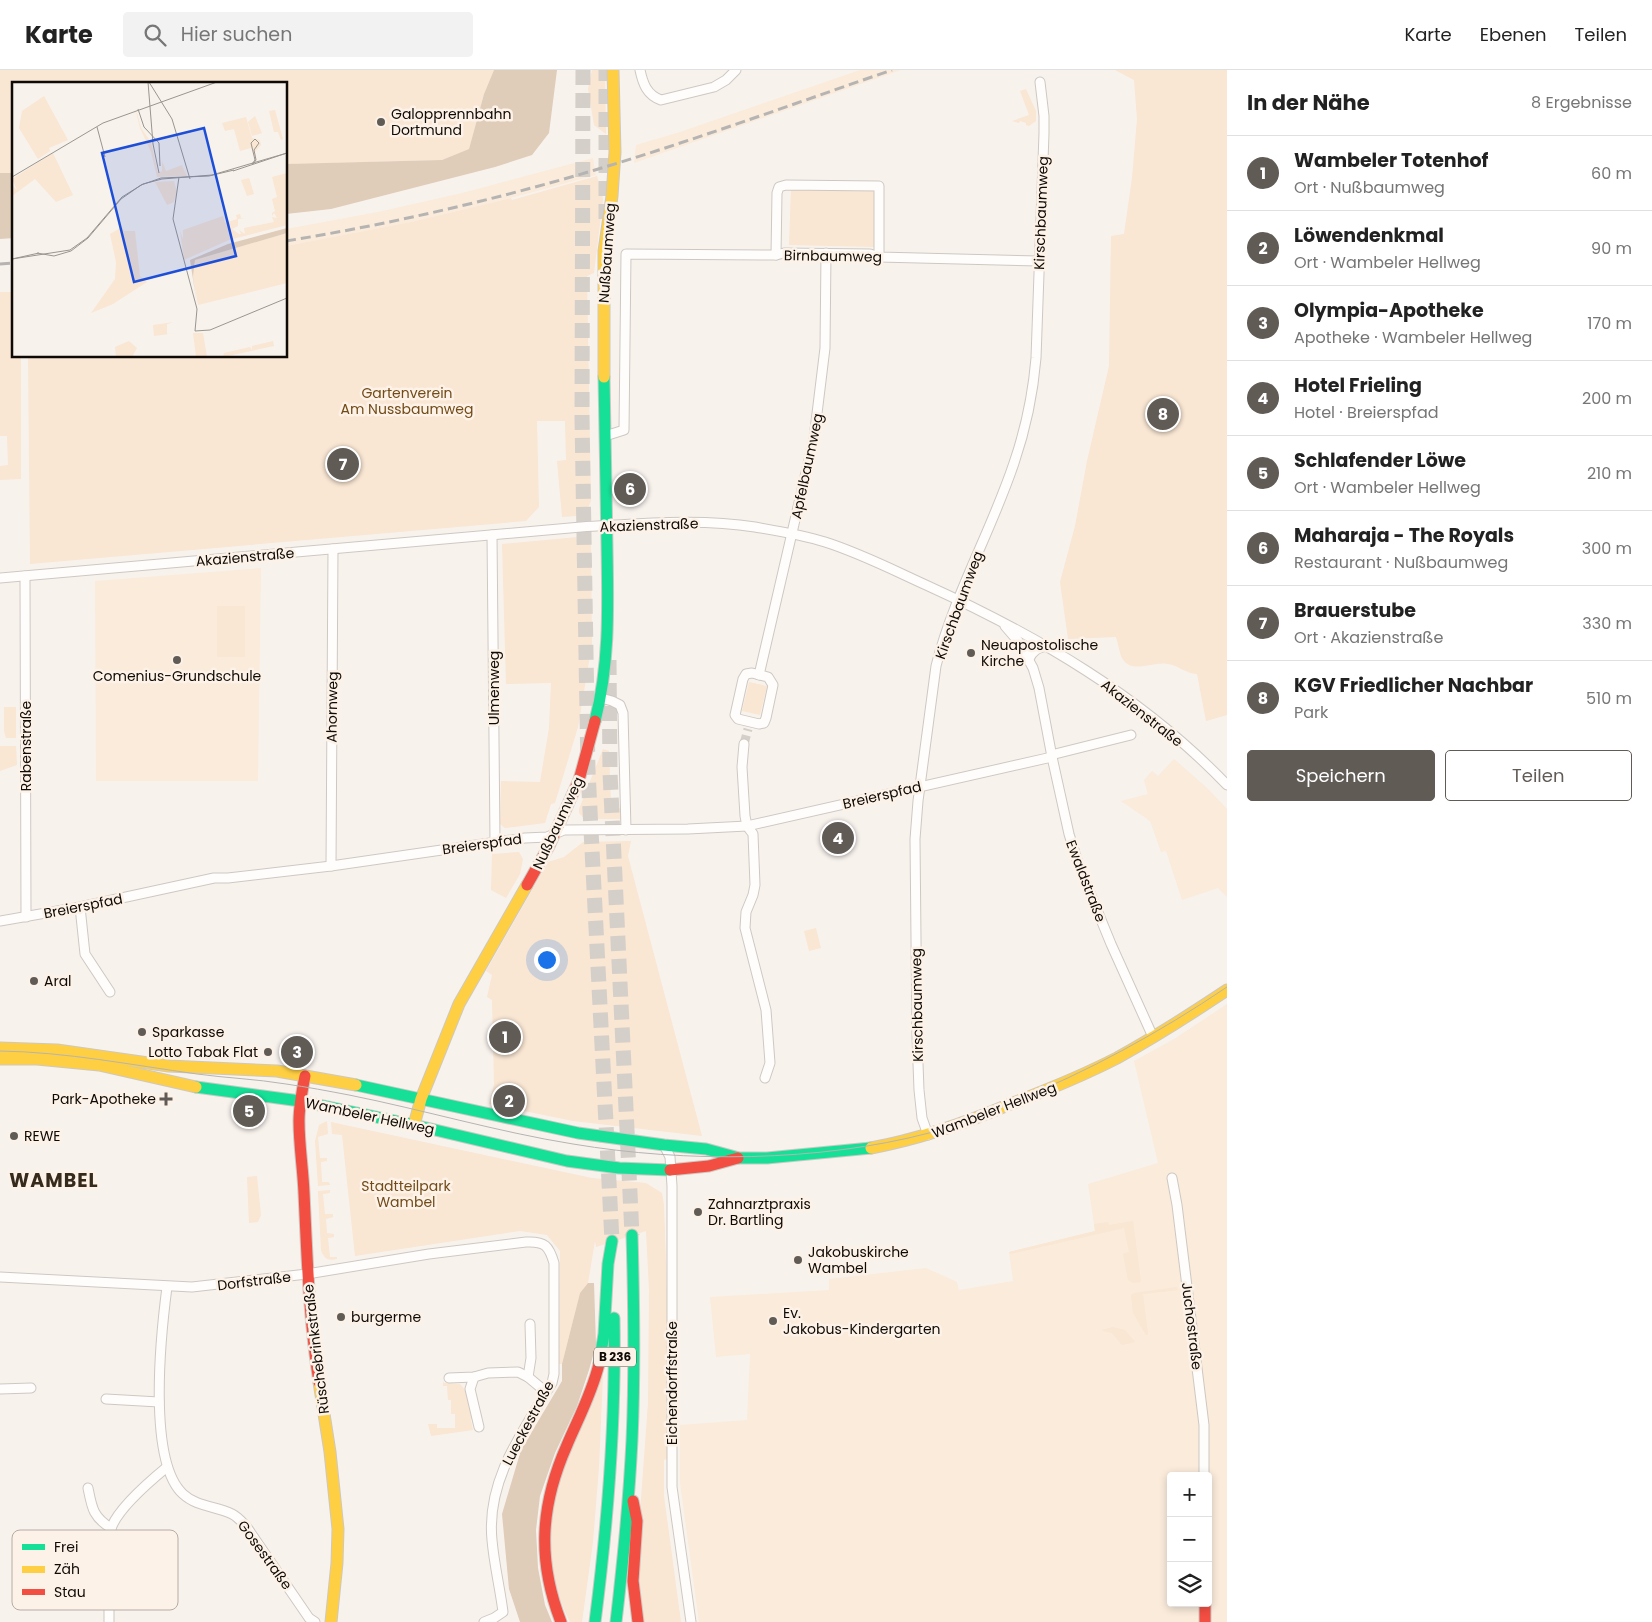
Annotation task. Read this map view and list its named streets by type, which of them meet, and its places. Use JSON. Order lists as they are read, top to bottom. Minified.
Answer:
{"streets":{"main road":["Nußbaumweg","Wambeler Hellweg","Rüschebrinkstraße","B 236"],"street":["Kirschbaumweg","Birnbaumweg","Apfelbaumweg","Akazienstraße","Ulmenweg","Ahornweg","Rabenstraße","Breierspfad","Ewaldstraße","Dorfstraße","Juchostraße","Eichendorffstraße","Lueckestraße","Gosestraße"]},"crossings":[["Kirschbaumweg","Birnbaumweg"],["Kirschbaumweg","Akazienstraße"],["Kirschbaumweg","Breierspfad"],["Kirschbaumweg","Wambeler Hellweg"],["Nußbaumweg","Birnbaumweg"],["Nußbaumweg","Akazienstraße"],["Nußbaumweg","Breierspfad"],["Nußbaumweg","Wambeler Hellweg"],["Birnbaumweg","Apfelbaumweg"],["Apfelbaumweg","Akazienstraße"],["Akazienstraße","Ulmenweg"],["Akazienstraße","Ahornweg"],["Akazienstraße","Rabenstraße"],["Akazienstraße","Ewaldstraße"],["Ulmenweg","Breierspfad"],["Ahornweg","Breierspfad"],["Rabenstraße","Breierspfad"],["Breierspfad","Ewaldstraße"],["Ewaldstraße","Wambeler Hellweg"],["Wambeler Hellweg","Rüschebrinkstraße"],["Wambeler Hellweg","Eichendorffstraße"],["Dorfstraße","Rüschebrinkstraße"],["Dorfstraße","Lueckestraße"],["Dorfstraße","Gosestraße"]],"districts":["WAMBEL"],"parks":["Gartenverein Am Nussbaumweg","Stadtteilpark Wambel"],"places":{"other":["Galopprennbahn Dortmund","Neuapostolische Kirche","Comenius-Grundschule","Aral","Sparkasse","Lotto Tabak Flat","REWE","Zahnarztpraxis Dr. Bartling","Jakobuskirche Wambel","burgerme","Ev. Jakobus-Kindergarten"],"health":["Park-Apotheke"]},"legend":["Frei","Zäh","Stau"],"page":{"header":"Karte","search":"Hier suchen","nav":["Karte","Ebenen","Teilen"],"heading":["In der Nähe","8 Ergebnisse"],"list":[{"mark":"1","name":"Wambeler Totenhof","note":"Ort · Nußbaumweg","value":"60 m"},{"mark":"2","name":"Löwendenkmal","note":"Ort · Wambeler Hellweg","value":"90 m"},{"mark":"3","name":"Olympia-Apotheke","note":"Apotheke · Wambeler Hellweg","value":"170 m"},{"mark":"4","name":"Hotel Frieling","note":"Hotel · Breierspfad","value":"200 m"},{"mark":"5","name":"Schlafender Löwe","note":"Ort · Wambeler Hellweg","value":"210 m"},{"mark":"6","name":"Maharaja - The Royals","note":"Restaurant · Nußbaumweg","value":"300 m"},{"mark":"7","name":"Brauerstube","note":"Ort · Akazienstraße","value":"330 m"},{"mark":"8","name":"KGV Friedlicher Nachbar","note":"Park","value":"510 m"}],"pins":["8","7","6","4","1","3","2","5"],"buttons":["Speichern","Teilen"],"map_buttons":["+","−"]}}
